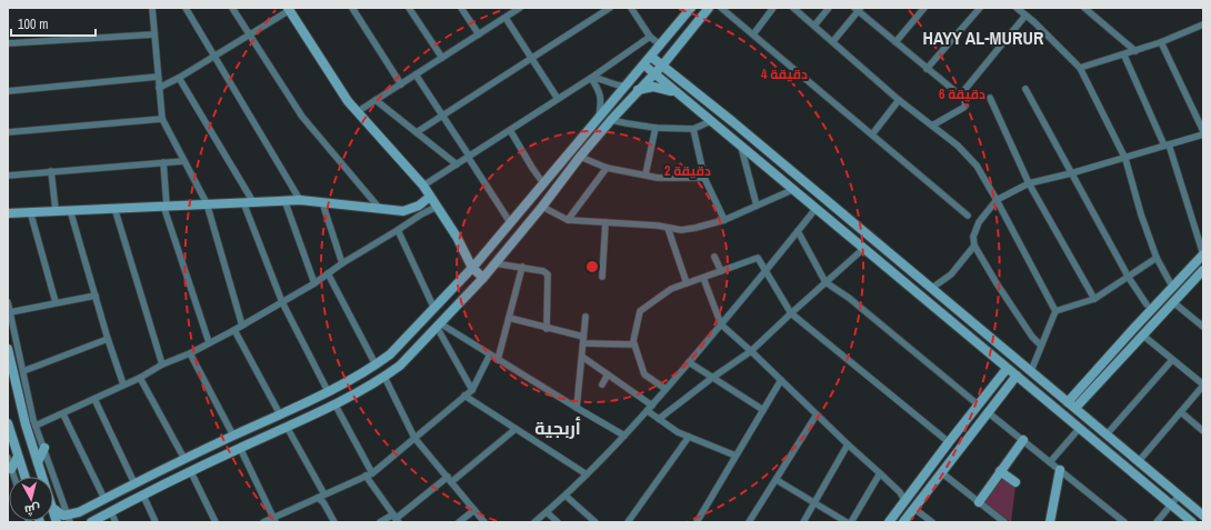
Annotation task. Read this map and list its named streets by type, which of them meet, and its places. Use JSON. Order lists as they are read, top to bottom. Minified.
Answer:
{"districts":["HAYY AL-MURUR","أربجية"],"scale_bar":"100 m","north":"bottom","rings":["4 دقيقة","6 دقيقة","2 دقيقة"]}
